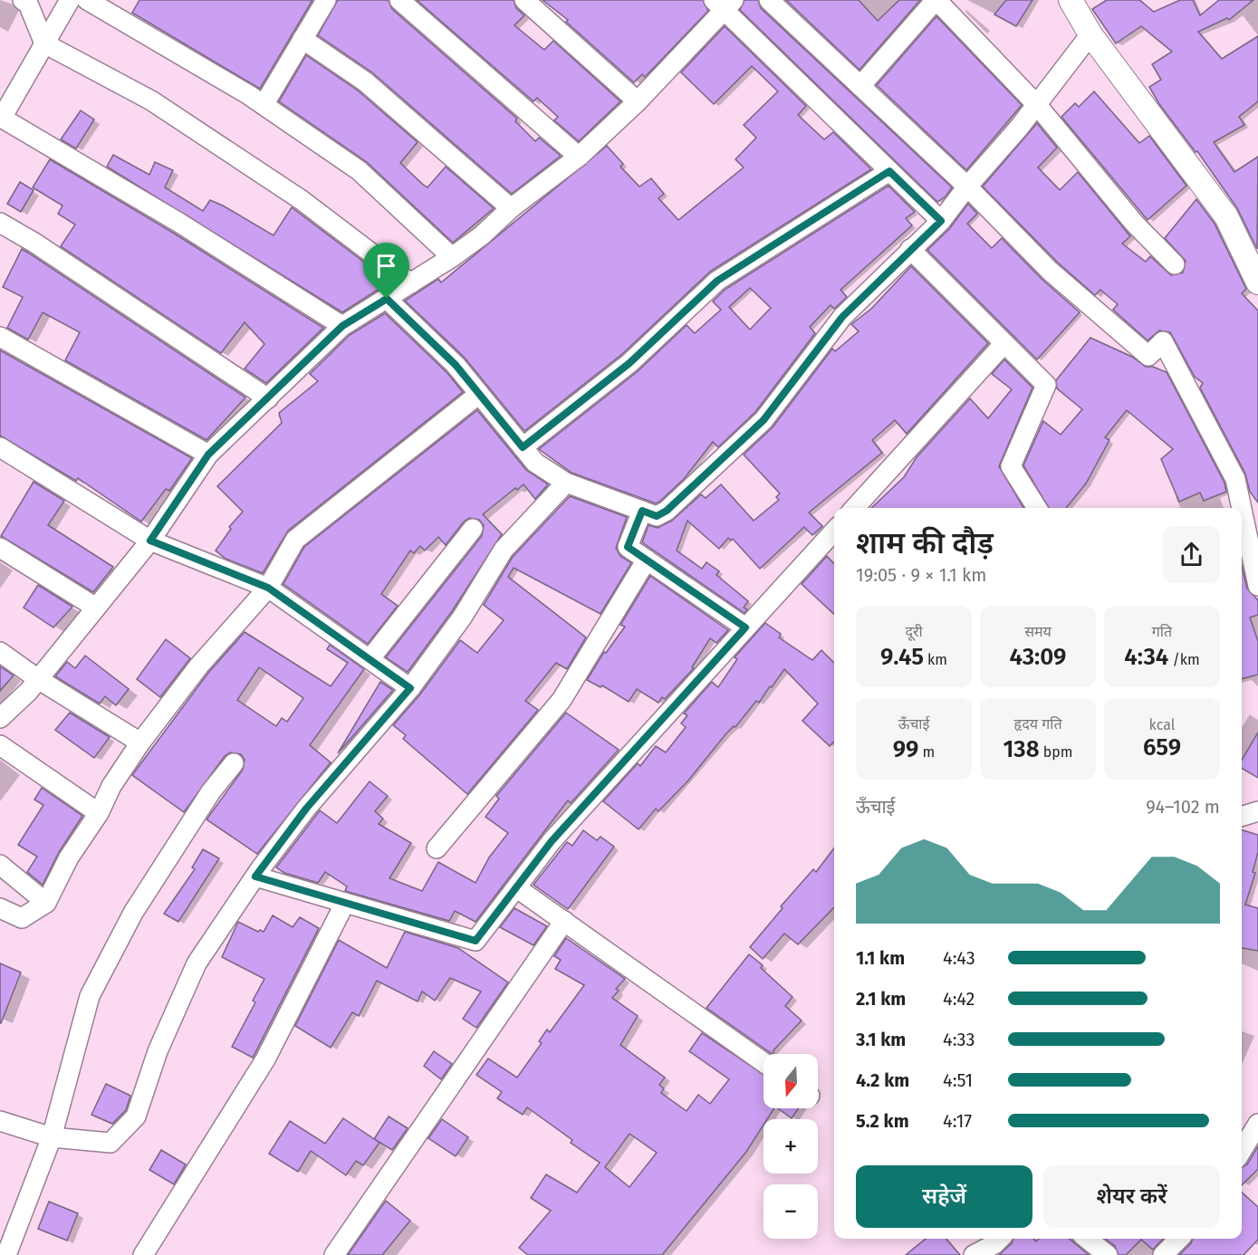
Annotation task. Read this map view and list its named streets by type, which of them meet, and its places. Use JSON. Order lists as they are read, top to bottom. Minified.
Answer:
{"north":"bottom","page":{"heading":["शाम की दौड़","19:05 · 9 × 1.1 km"],"stats":[["दूरी","9.45 km"],["समय","43:09"],["गति","4:34 /km"],["ऊँचाई","99 m"],["हृदय गति","138 bpm"],["kcal","659"]],"chart":["ऊँचाई","94–102 m"],"list":[{"name":"1.1 km","note":"4:43"},{"name":"2.1 km","note":"4:42"},{"name":"3.1 km","note":"4:33"},{"name":"4.2 km","note":"4:51"},{"name":"5.2 km","note":"4:17"}],"map_buttons":["+","−"],"buttons":["सहेजें","शेयर करें"]}}
